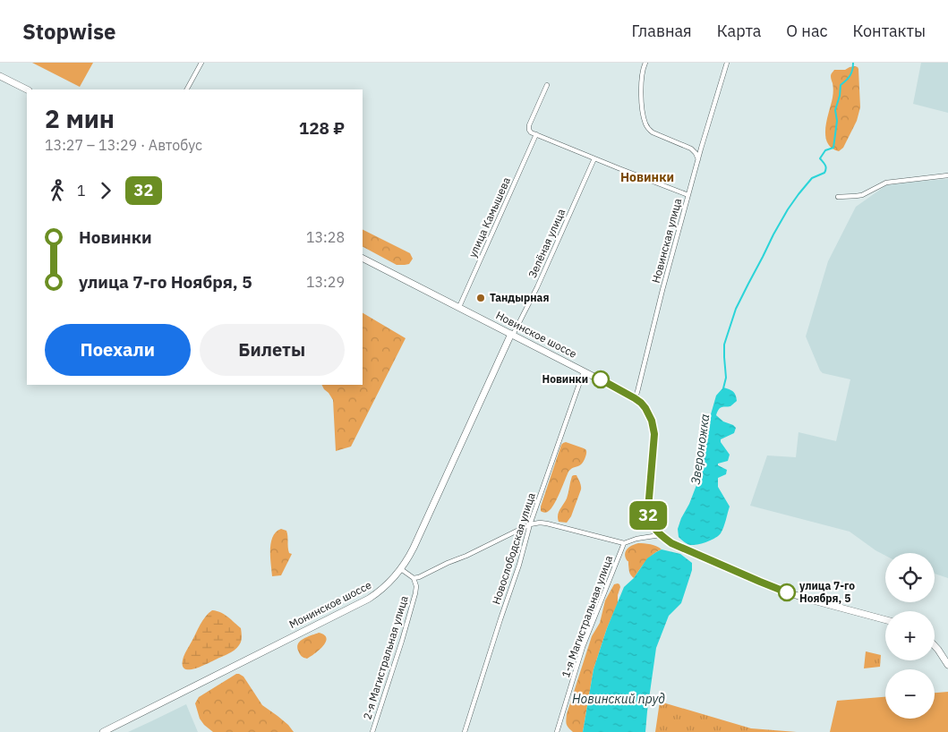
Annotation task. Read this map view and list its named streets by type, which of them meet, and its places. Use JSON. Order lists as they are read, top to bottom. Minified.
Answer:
{"streets":{"main road":["Новинское шоссе","Монинское шоссе"],"street":["улица Камышева","Новинская улица","Зелёная улица","Новослободская улица","1-я Магистральная улица","2-я Магистральная улица"]},"crossings":[["улица Камышева","Новинское шоссе"],["Новинская улица","Новинское шоссе"],["Зелёная улица","Новинское шоссе"],["Зелёная улица","Монинское шоссе"],["Новинское шоссе","Новослободская улица"],["Новинское шоссе","Монинское шоссе"]],"districts":["Новинки"],"water":["Звероножка","Новинский пруд"],"places":["Тандырная","Новинки","улица 7-го Ноября, 5"],"lines":["bus line 32"],"page":{"header":"Stopwise","nav":["Главная","Карта","О нас","Контакты"],"on_map":"32","heading":["2 мин","13:27 – 13:29 · Автобус","128 ₽"],"legs":["1","32"],"list":[{"name":"Новинки","value":"13:28"},{"name":"улица 7-го Ноября, 5","value":"13:29"}],"buttons":["Поехали","Билеты"],"map_buttons":["+","−"]}}
